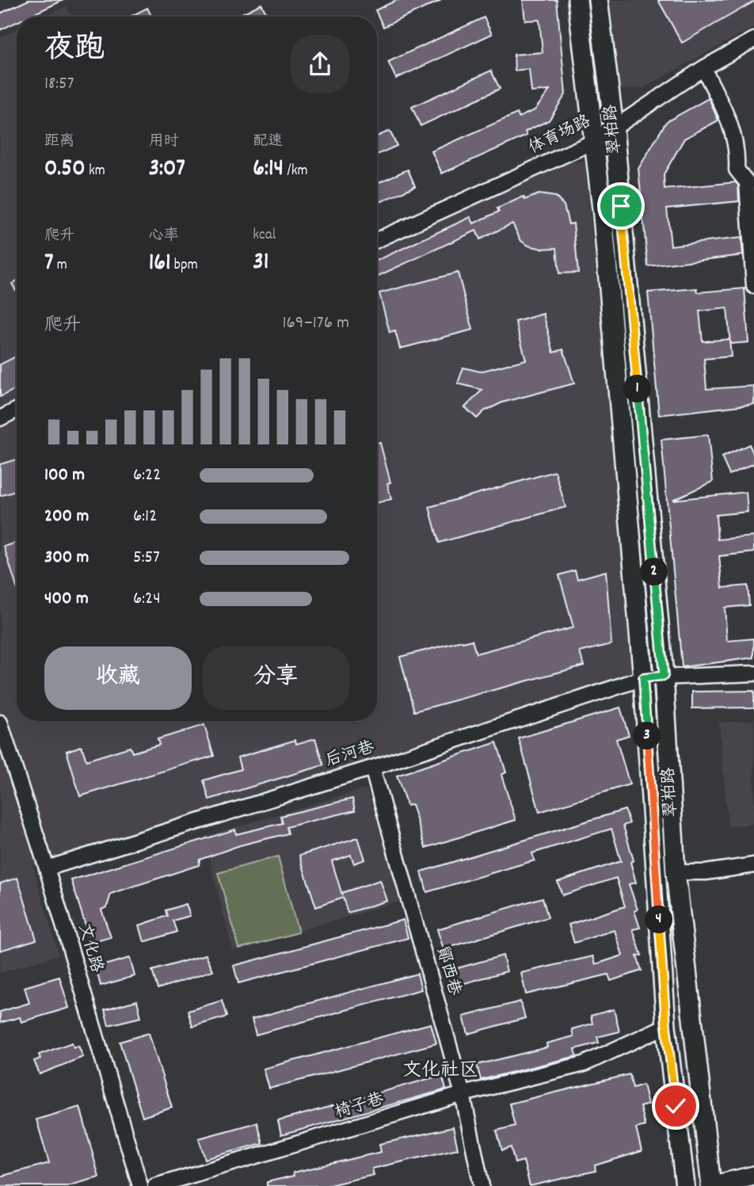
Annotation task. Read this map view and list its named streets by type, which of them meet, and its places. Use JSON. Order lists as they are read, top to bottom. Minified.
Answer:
{"streets":{"main road":["翠柏路"],"street":["体育场路","后河巷","文化路","鄮西巷","椅子巷"]},"crossings":[["翠柏路","体育场路"],["翠柏路","后河巷"],["翠柏路","椅子巷"],["后河巷","文化路"],["后河巷","鄮西巷"],["鄮西巷","椅子巷"]],"districts":["文化社区"],"page":{"heading":["夜跑","18:57"],"stats":[["距离","0.50 km"],["用时","3:07"],["配速","6:14 /km"],["爬升","7 m"],["心率","161 bpm"],["kcal","31"]],"chart":["爬升","169–176 m"],"pins":["1","2","3","4"],"list":[{"name":"100 m","note":"6:22"},{"name":"200 m","note":"6:12"},{"name":"300 m","note":"5:57"},{"name":"400 m","note":"6:24"}],"buttons":["收藏","分享"]}}
